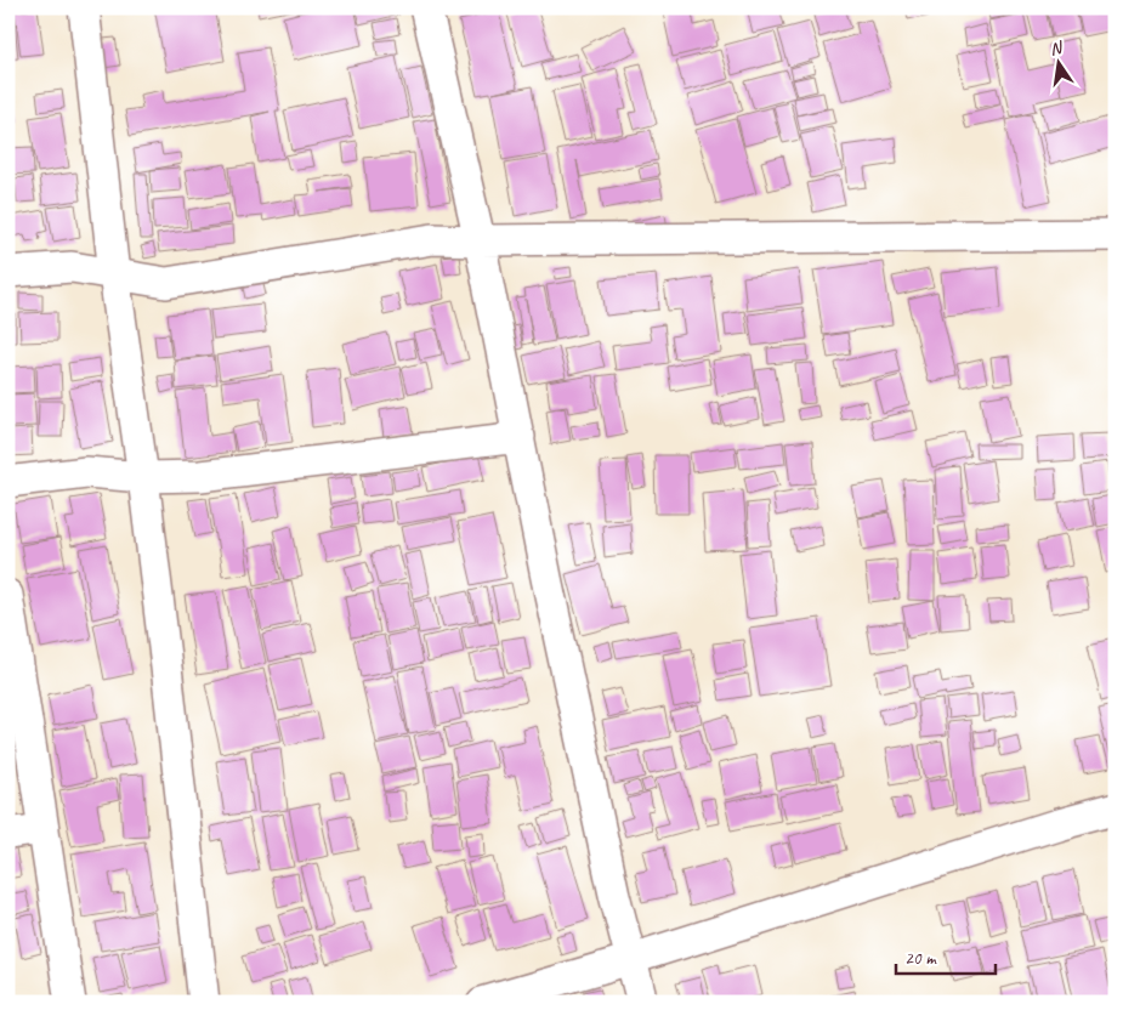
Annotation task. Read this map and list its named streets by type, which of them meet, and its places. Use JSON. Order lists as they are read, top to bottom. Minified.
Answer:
{"scale_bar":"20 m","north":"top"}
